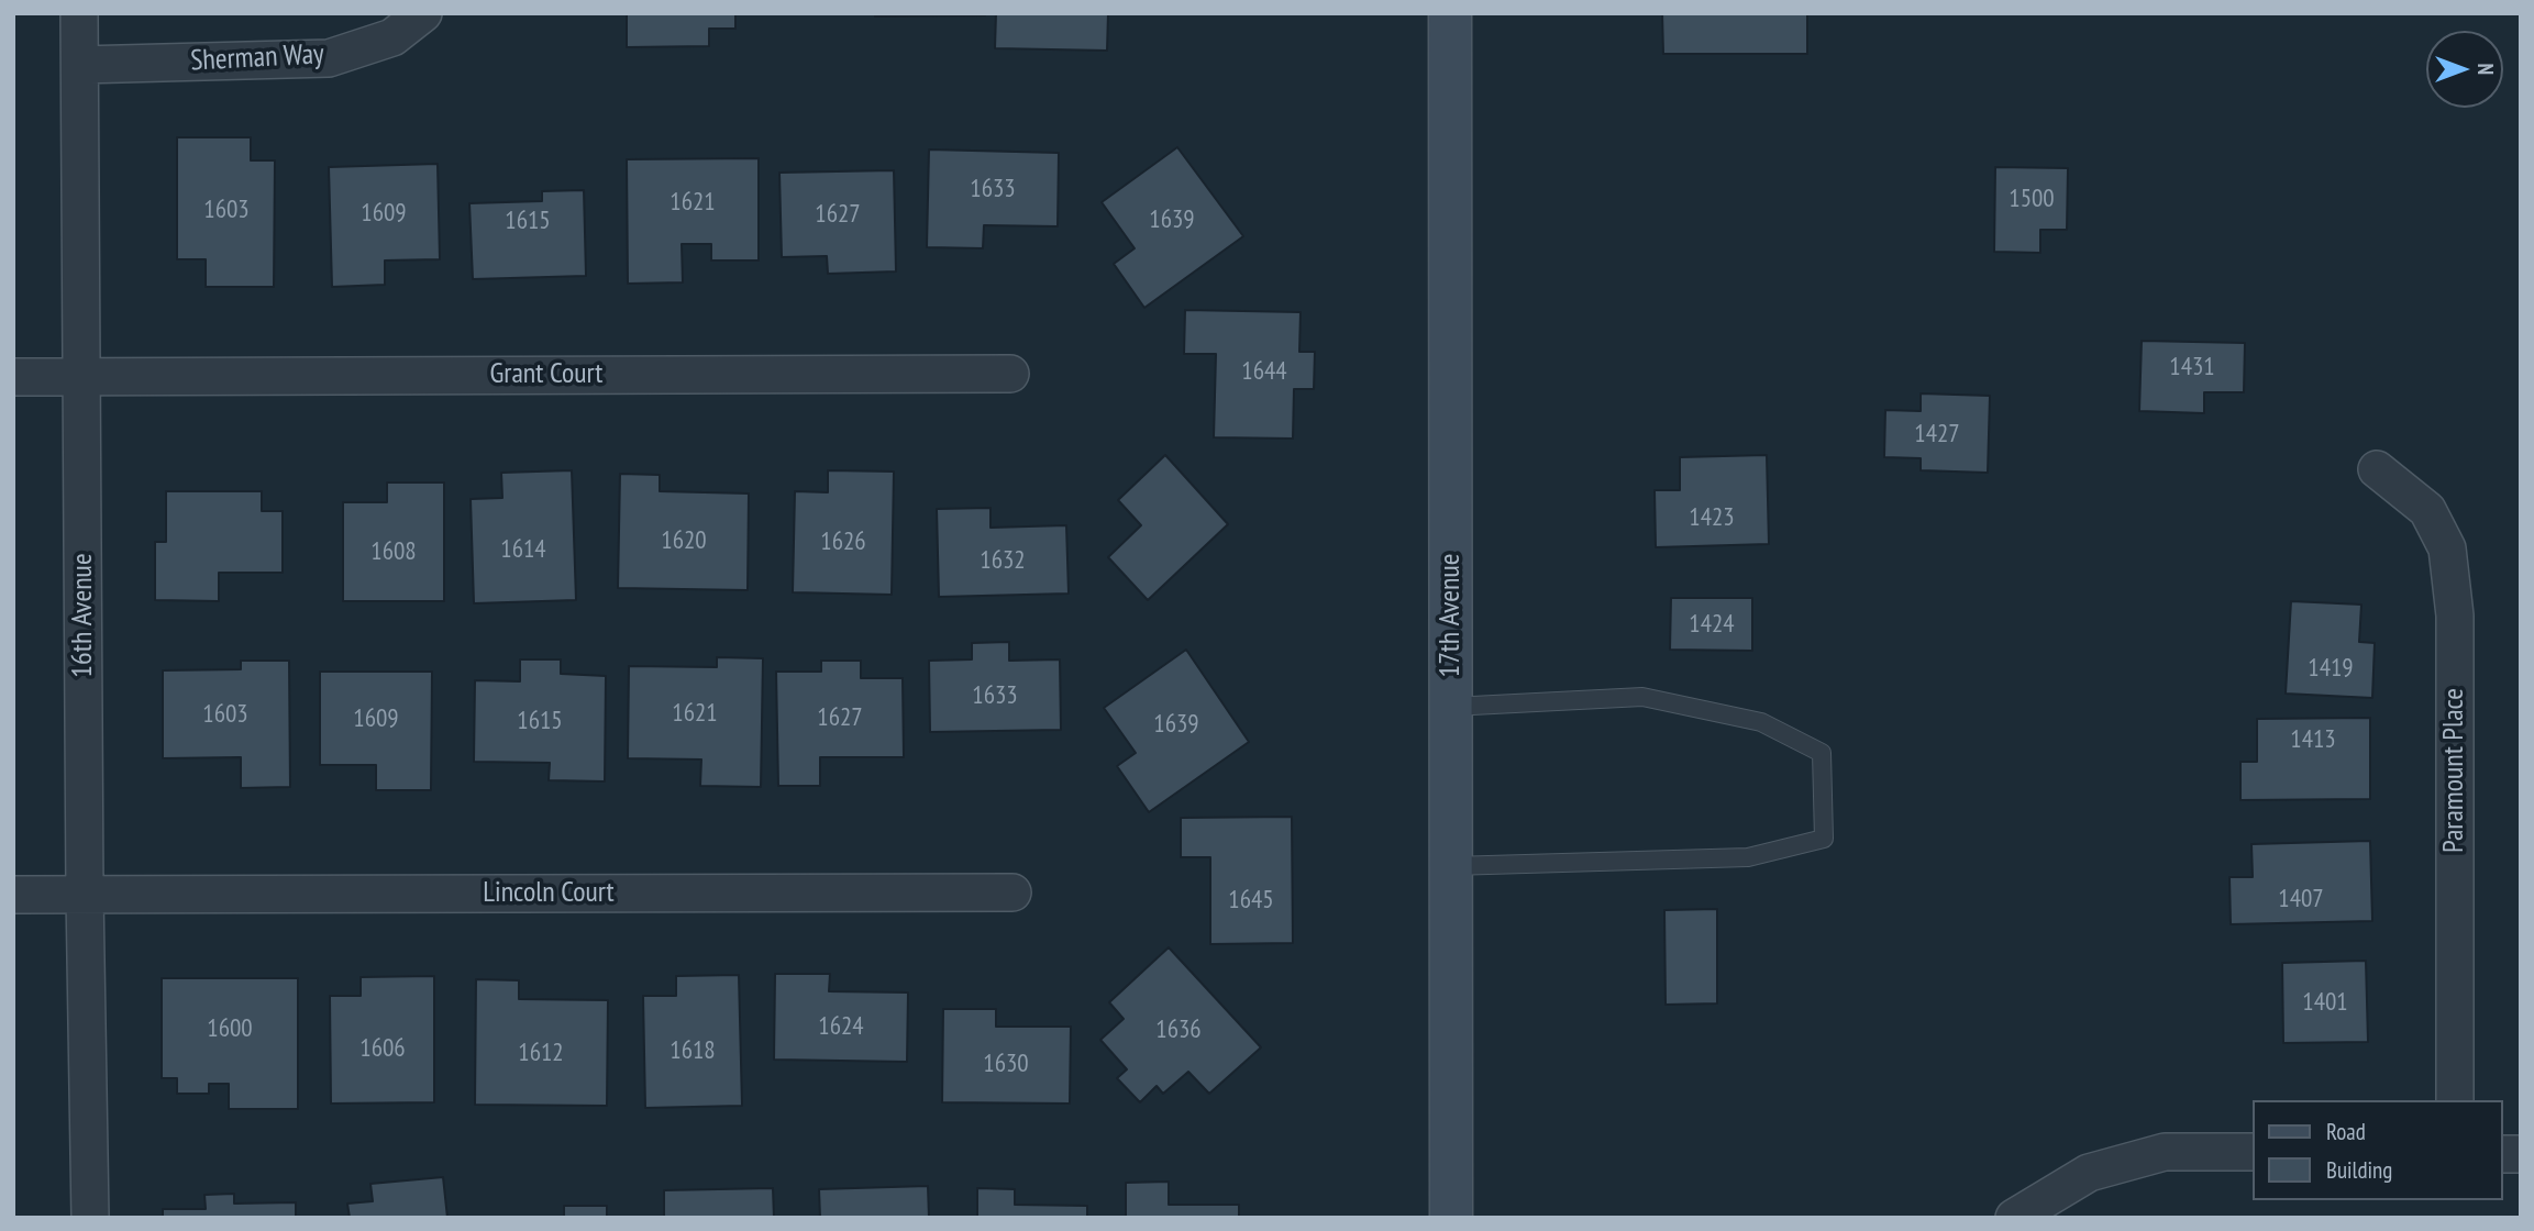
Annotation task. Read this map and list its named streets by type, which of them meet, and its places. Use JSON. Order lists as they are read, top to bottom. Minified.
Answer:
{"streets":{"main road":["17th Avenue"],"street":["Sherman Way","Grant Court","16th Avenue","Paramount Place","Lincoln Court"]},"crossings":[["Sherman Way","16th Avenue"],["Grant Court","16th Avenue"],["16th Avenue","Lincoln Court"]],"house_numbers":["1633","1500","1621","1603","1609","1627","1639","1615","1431","1644","1427","1423","1620","1626","1614","1608","1632","1424","1419","1633","1621","1603","1627","1609","1615","1639","1413","1407","1645","1401","1624","1600","1636","1606","1618","1612","1630"],"legend":["Road","Building"],"north":"right"}
